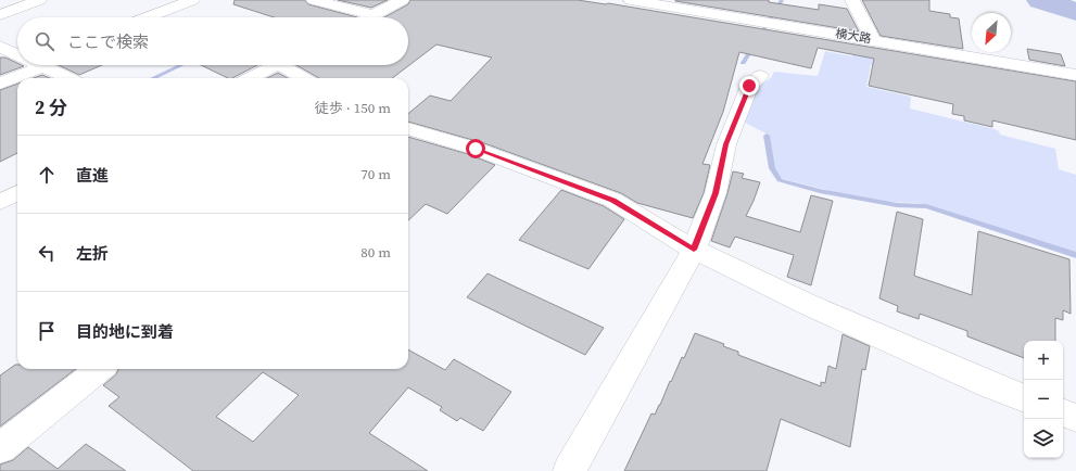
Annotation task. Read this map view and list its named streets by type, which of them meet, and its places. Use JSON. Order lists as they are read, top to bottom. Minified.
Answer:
{"streets":{"street":["横大路"]},"north":"bottom left","page":{"search":"ここで検索","heading":["2 分","徒歩 · 150 m"],"list":[["直進","70 m"],["左折","80 m"],"目的地に到着"],"map_buttons":["+","−"]}}
